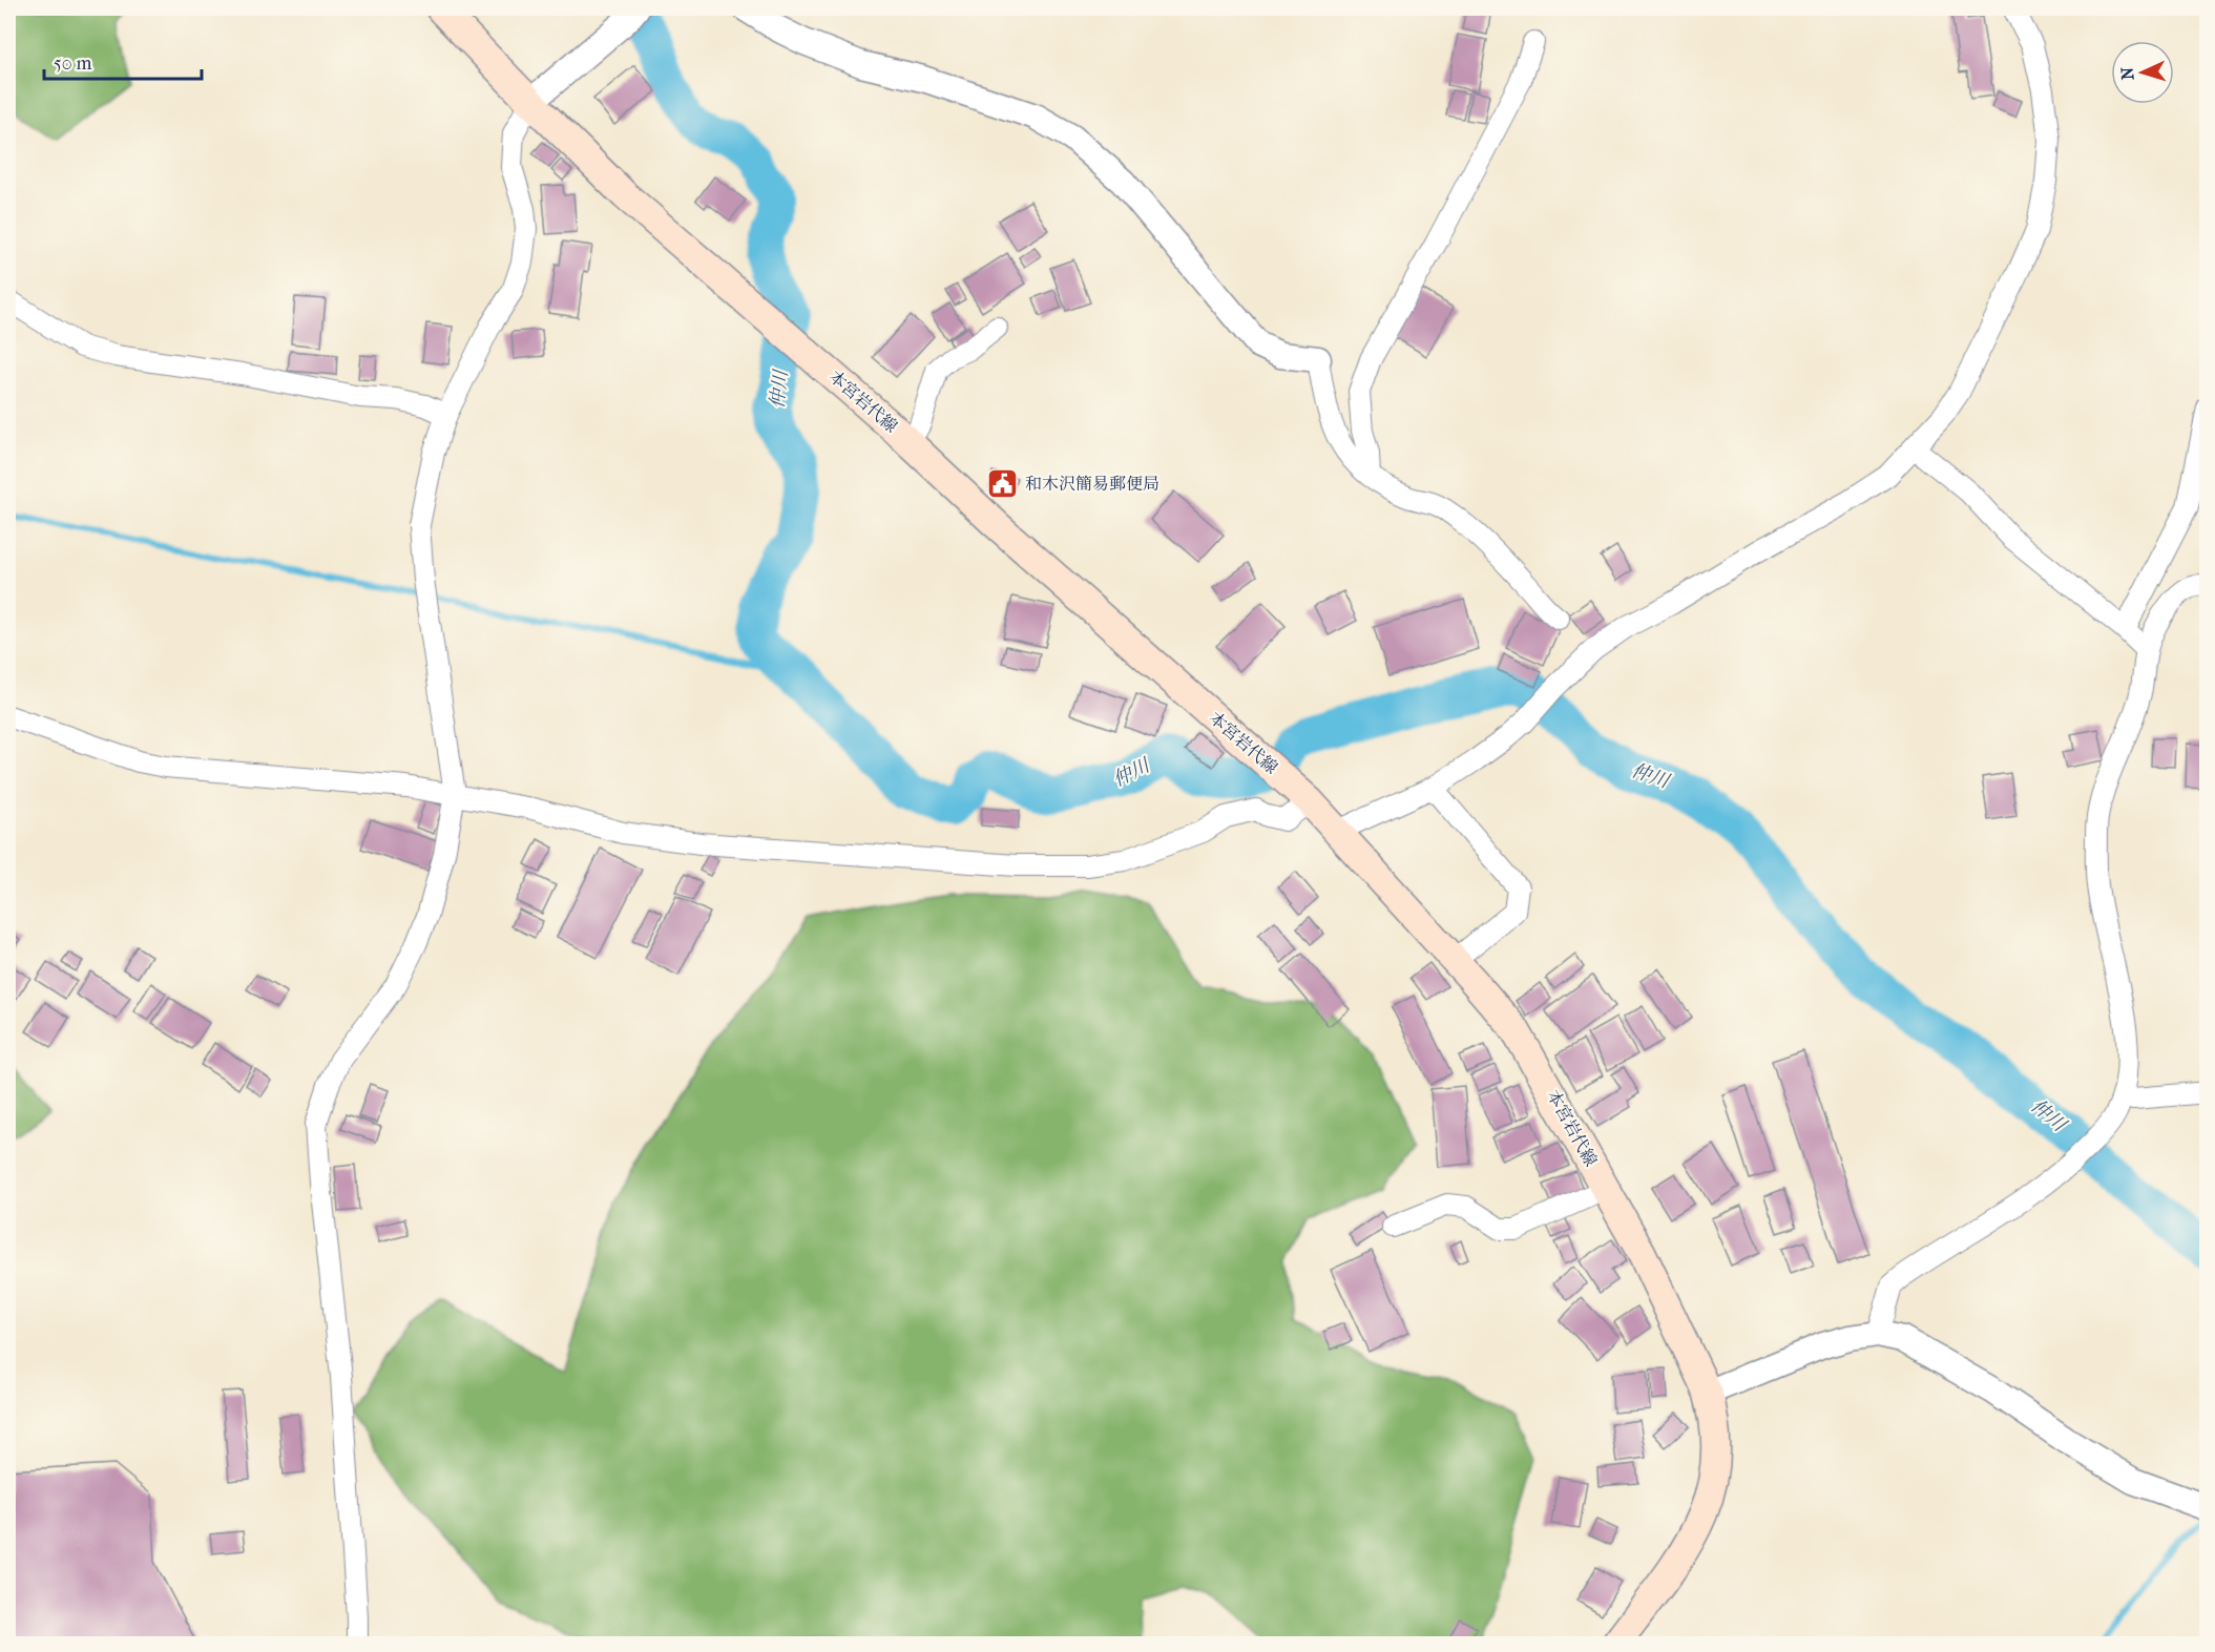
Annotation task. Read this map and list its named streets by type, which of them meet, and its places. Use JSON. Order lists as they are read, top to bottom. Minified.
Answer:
{"streets":{"main road":["本宮岩代線"]},"water":["仲川"],"places":{"public building":["和木沢簡易郵便局"]},"scale_bar":"50 m","north":"left"}
